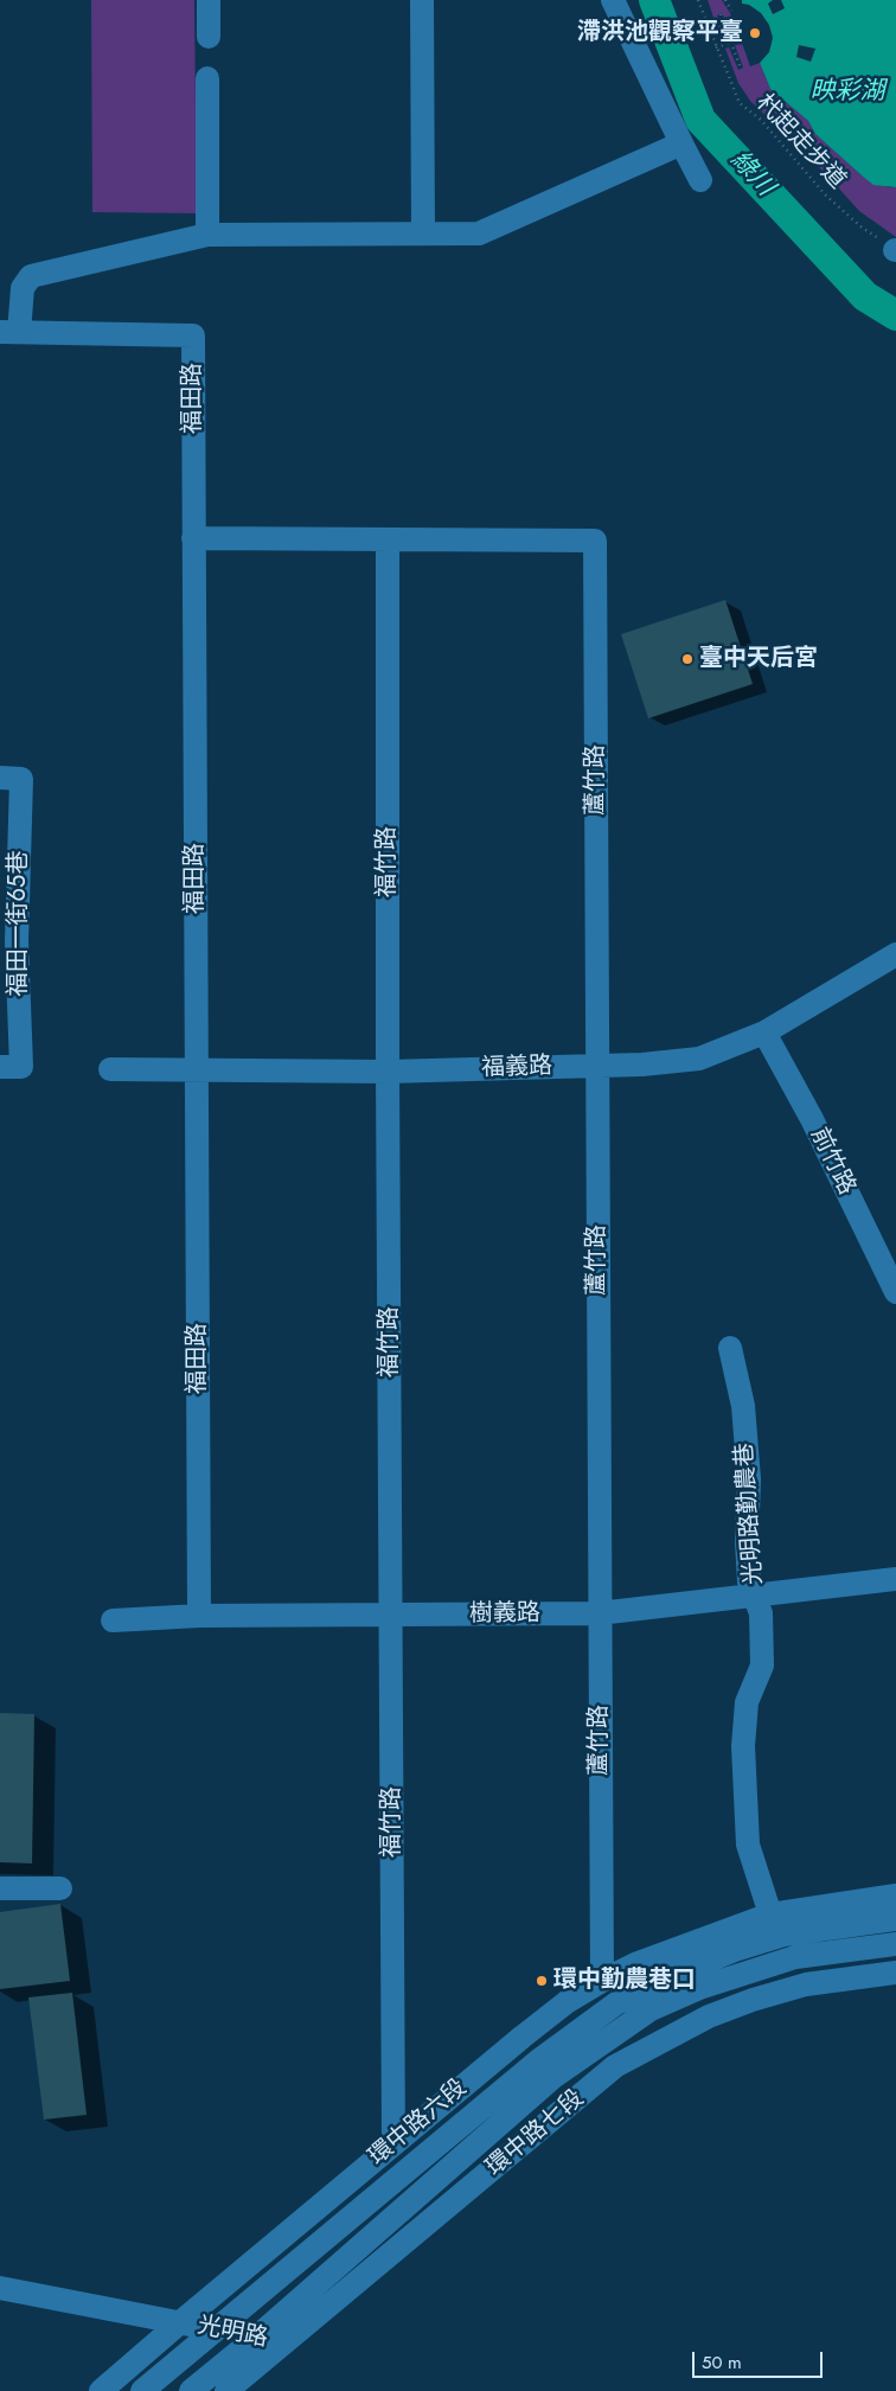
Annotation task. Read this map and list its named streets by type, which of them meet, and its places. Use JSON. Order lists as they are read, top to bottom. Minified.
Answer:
{"streets":{"street":["福田路","蘆竹路","福竹路","福田一街65巷","福義路","前竹路","光明路勤農巷","樹義路","環中路六段","環中路七段","光明路"],"path":["杙起走步道"]},"crossings":[["福田路","福義路"],["福田路","樹義路"],["蘆竹路","福竹路"],["蘆竹路","福義路"],["蘆竹路","樹義路"],["蘆竹路","環中路六段"],["福竹路","福義路"],["福竹路","樹義路"],["福竹路","環中路六段"],["福義路","前竹路"],["光明路勤農巷","樹義路"],["光明路勤農巷","環中路六段"],["光明路勤農巷","環中路七段"],["環中路六段","光明路"],["環中路七段","光明路"]],"water":["映彩湖","綠川"],"places":["滯洪池觀察平臺","臺中天后宮","環中勤農巷口"],"scale_bar":"50 m"}
